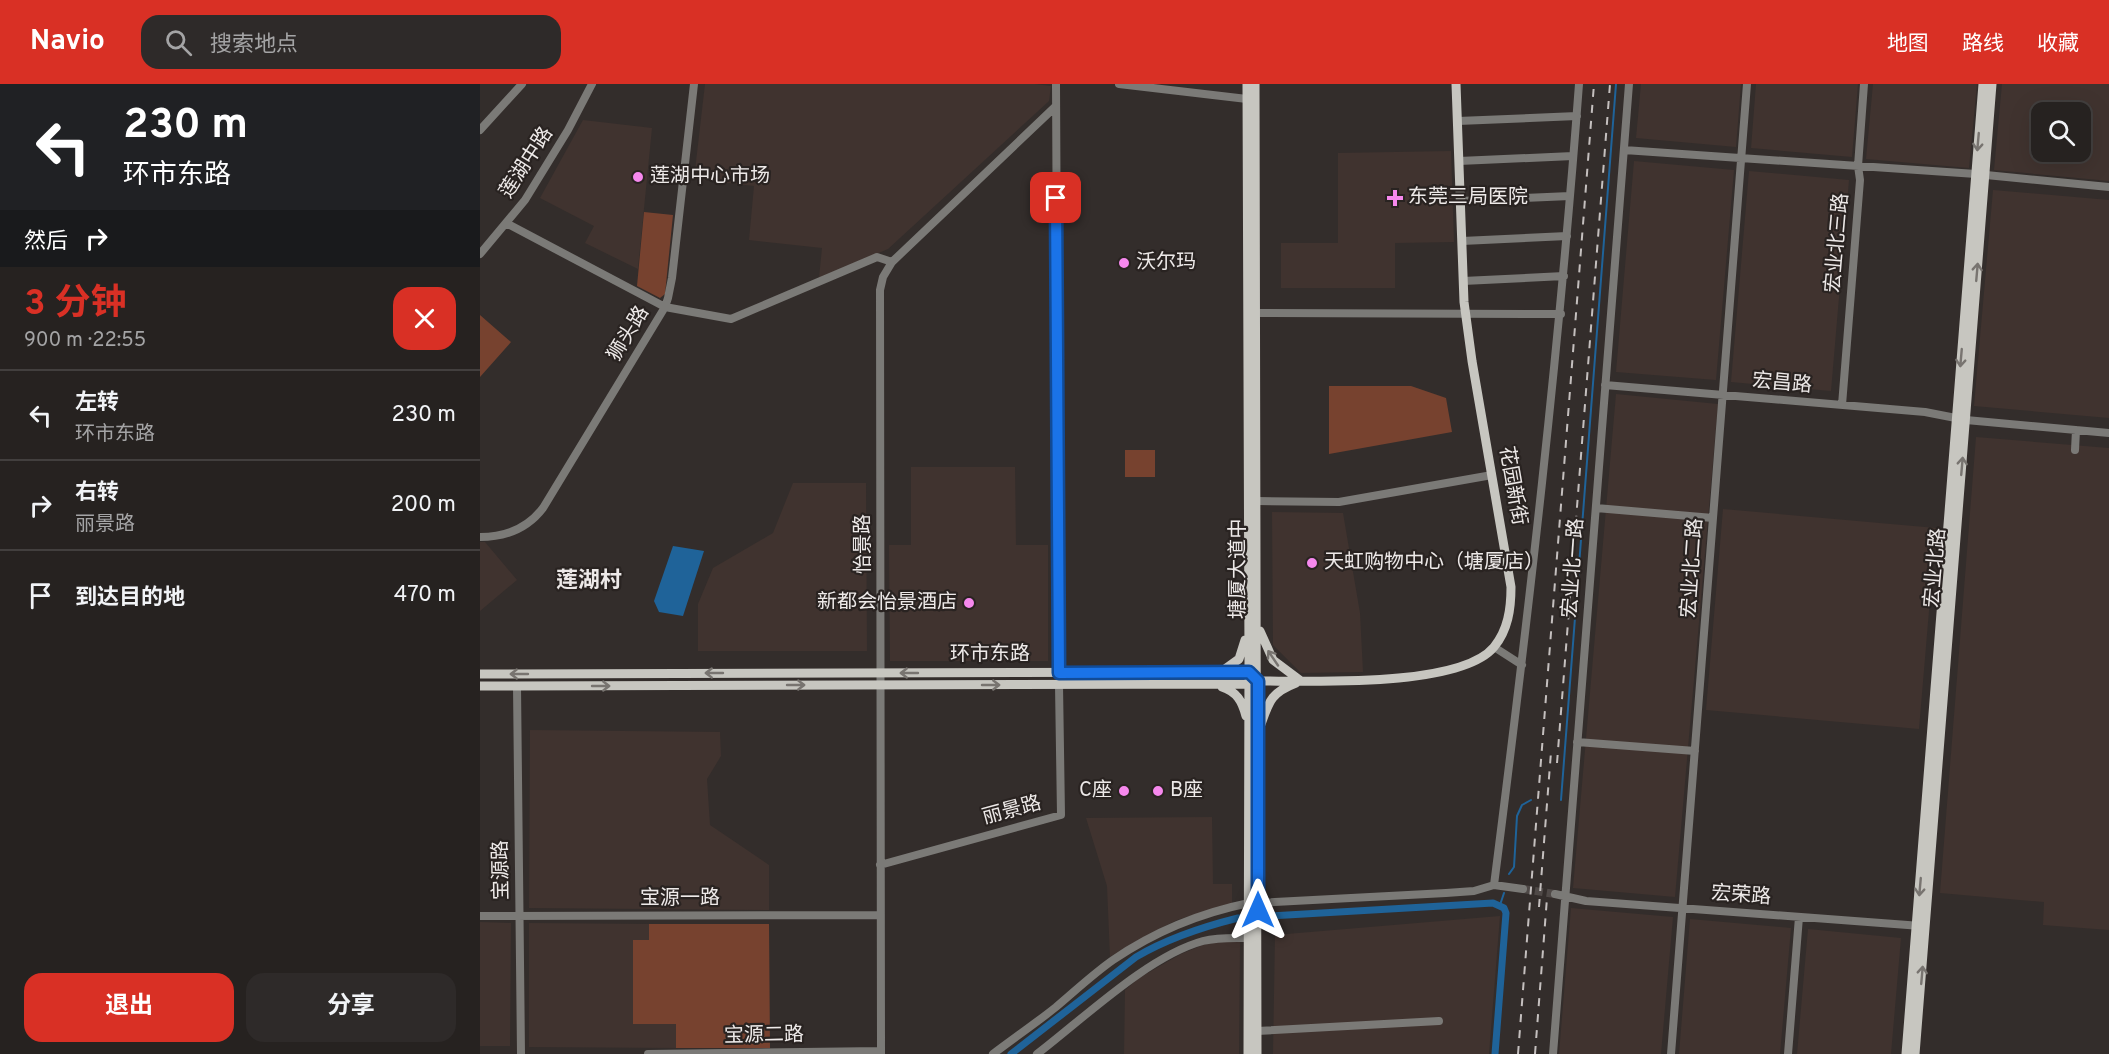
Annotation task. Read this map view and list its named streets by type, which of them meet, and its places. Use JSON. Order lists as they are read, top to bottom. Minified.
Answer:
{"streets":{"main road":["花园新街","宏业北路","塘厦大道中","环市东路"],"street":["莲湖中路","宏业北三路","狮头路","宏昌路","怡景路","宏业北一路","宏业北二路","丽景路","宝源路","宏荣路","宝源一路","宝源二路"]},"crossings":[["宏业北三路","宏昌路"],["宏昌路","宏业北一路"],["宏昌路","宏业北二路"],["宏昌路","宏业北路"],["怡景路","环市东路"],["怡景路","丽景路"],["怡景路","宝源一路"],["怡景路","宝源二路"],["宏业北一路","宏荣路"],["宏业北二路","宏荣路"],["宏业北路","宏荣路"],["塘厦大道中","环市东路"],["环市东路","丽景路"],["环市东路","宝源路"],["宝源路","宝源一路"]],"districts":["莲湖村"],"places":{"other":["莲湖中心市场","沃尔玛","天虹购物中心（塘厦店）","新都会怡景酒店","C座","B座"],"health":["东莞三局医院"]},"page":{"header":"Navio","search":"搜索地点","nav":["地图","路线","收藏"],"turn":["230 m","环市东路"],"then":"然后","heading":["3 分钟","900 m · 22:55"],"list":[{"name":"左转","note":"环市东路","value":"230 m"},{"name":"右转","note":"丽景路","value":"200 m"},{"name":"到达目的地","value":"470 m"}],"buttons":["退出","分享"]}}
